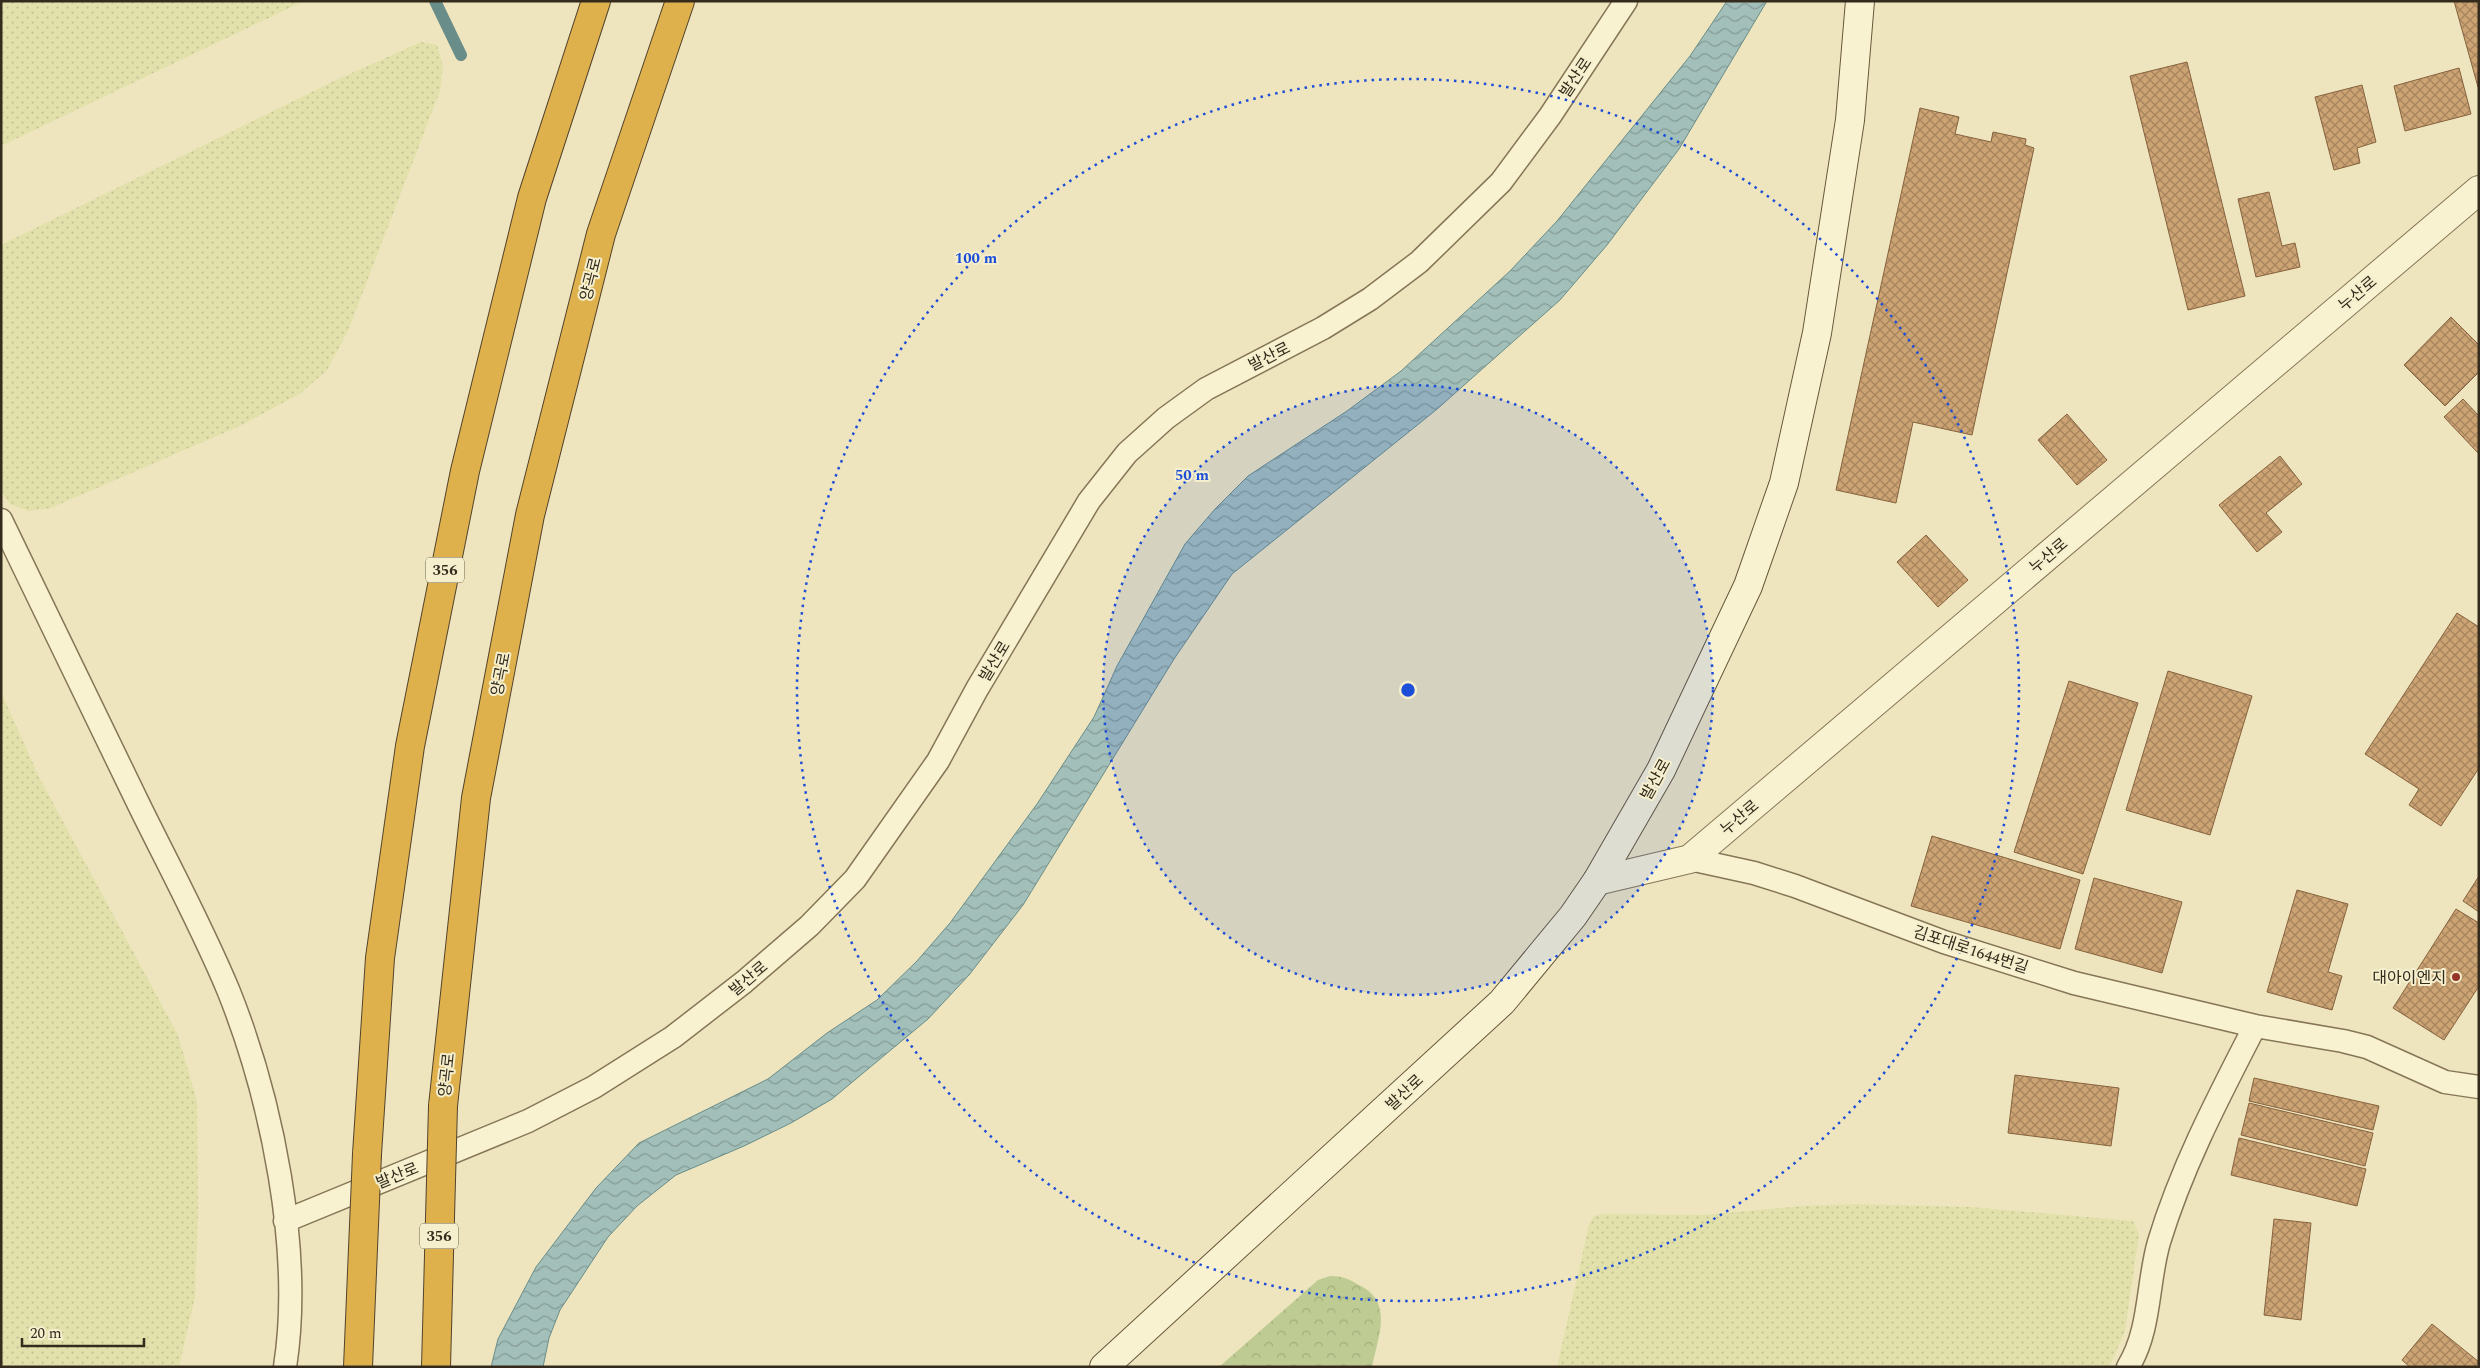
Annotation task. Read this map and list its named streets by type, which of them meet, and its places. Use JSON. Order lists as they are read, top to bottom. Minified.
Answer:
{"streets":{"highway":["양곡로","356"],"street":["발산로","누산로"],"lane":["김포대로1644번길"]},"crossings":[["발산로","누산로"],["누산로","김포대로1644번길"]],"places":["대아이엔지"],"scale_bar":"20 m","rings":["100 m","50 m"]}
